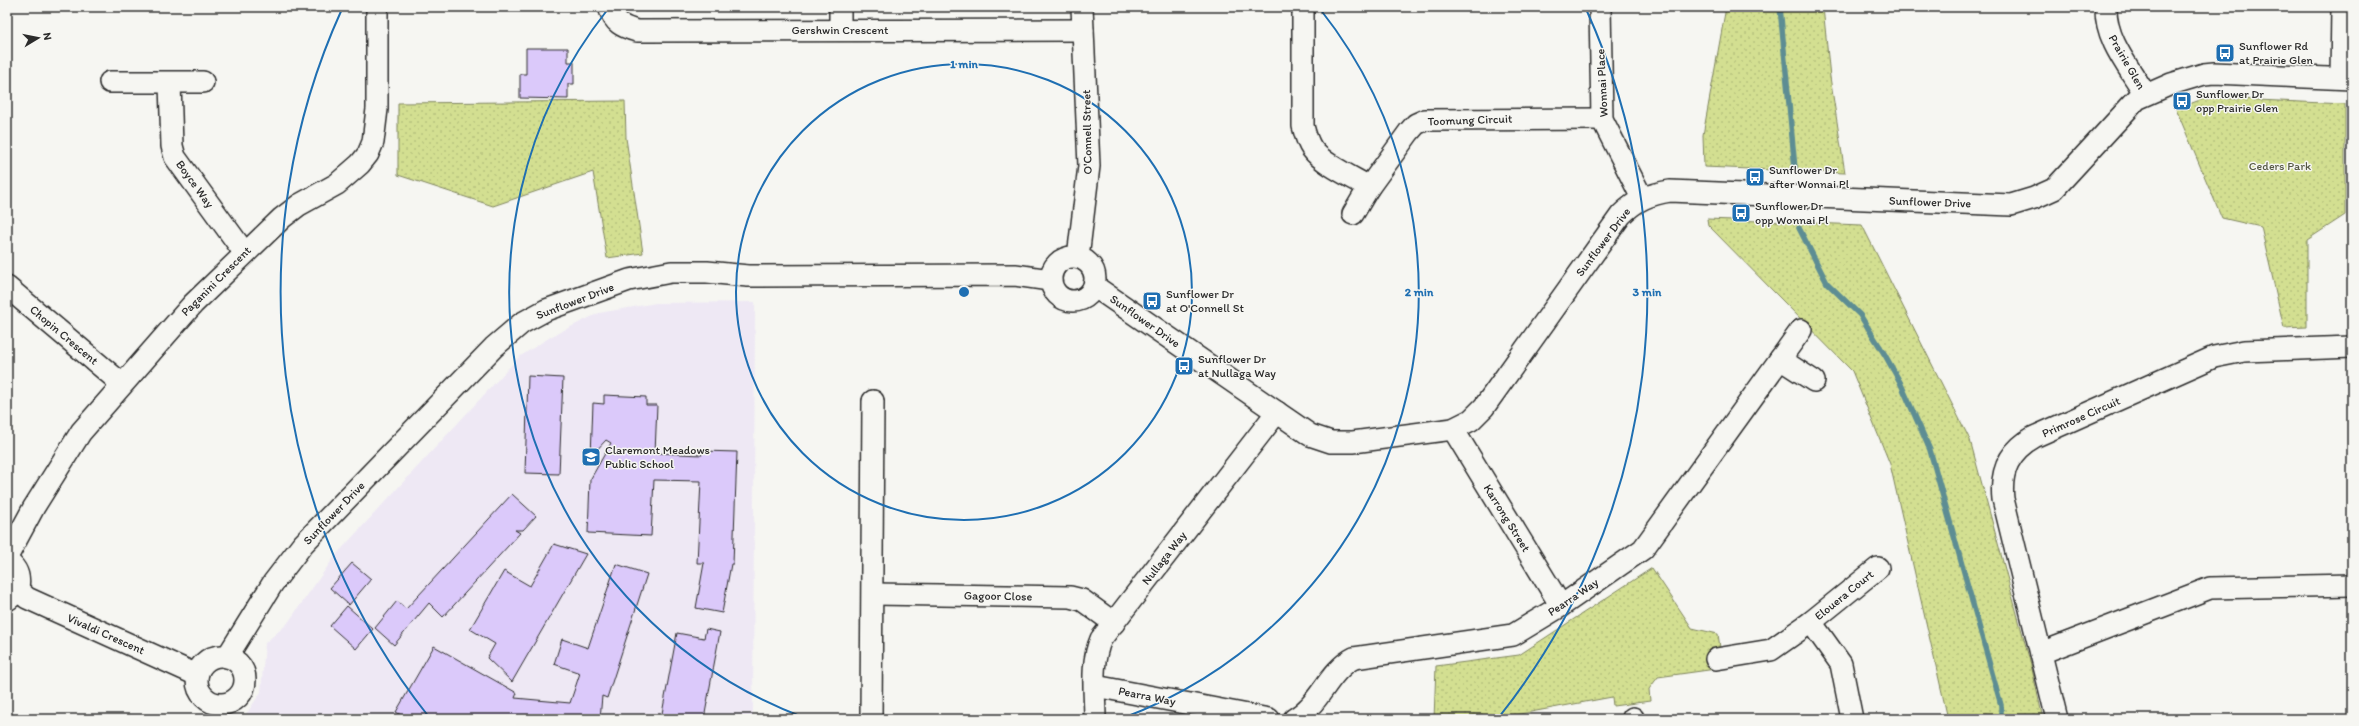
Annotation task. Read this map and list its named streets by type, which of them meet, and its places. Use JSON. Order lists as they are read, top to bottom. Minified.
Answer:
{"streets":{"street":["Gershwin Crescent","Prairie Glen","Wonnai Place","Toomung Circuit","O'Connell Street","Boyce Way","Sunflower Drive","Paganini Crescent","Chopin Crescent","Primrose Circuit","Karrong Street","Nullaga Way","Elouera Court","Gagoor Close","Pearra Way","Vivaldi Crescent"]},"crossings":[["Gershwin Crescent","O'Connell Street"],["Prairie Glen","Sunflower Drive"],["Wonnai Place","Toomung Circuit"],["Wonnai Place","Sunflower Drive"],["O'Connell Street","Sunflower Drive"],["Boyce Way","Paganini Crescent"],["Sunflower Drive","Karrong Street"],["Sunflower Drive","Nullaga Way"],["Sunflower Drive","Vivaldi Crescent"],["Paganini Crescent","Chopin Crescent"],["Karrong Street","Pearra Way"],["Nullaga Way","Gagoor Close"],["Nullaga Way","Pearra Way"]],"parks":["Ceders Park"],"places":{"bus stop":["Sunflower Rd at Prairie Glen","Sunflower Dr opp Prairie Glen","Sunflower Dr after Wonnai Pl","Sunflower Dr opp Wonnai Pl","Sunflower Dr at O'Connell St","Sunflower Dr at Nullaga Way"],"school or university":["Claremont Meadows Public School"]},"north":"right","rings":["1 min","2 min","3 min"]}
